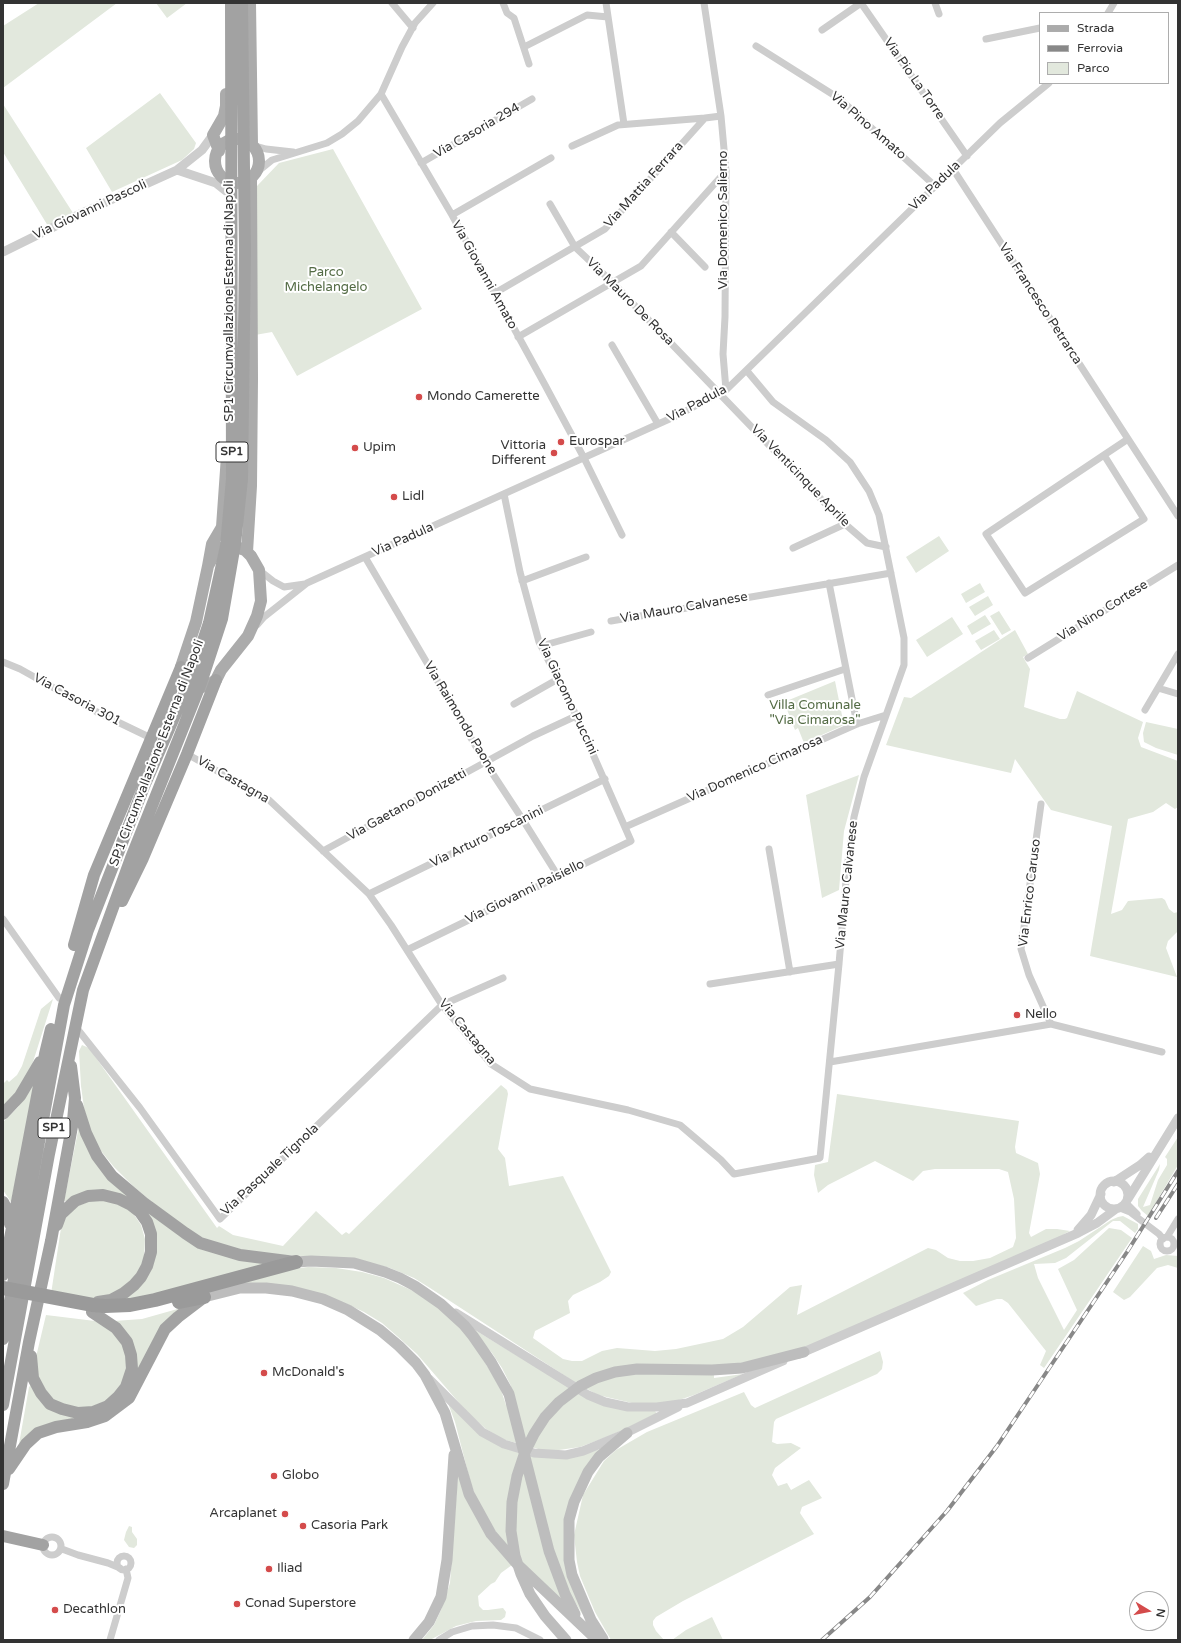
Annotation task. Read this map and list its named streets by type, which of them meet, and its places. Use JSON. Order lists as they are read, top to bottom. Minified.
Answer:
{"streets":{"highway":["SP1 Circumvallazione Esterna di Napoli","SP1"],"street":["Via Pio La Torre","Via Pino Amato","Via Casoria 294","Via Mattia Ferrara","Via Padula","Via Giovanni Pascoli","Via Domenico Salierno","Via Giovanni Amato","Via Mauro De Rosa","Via Francesco Petrarca","Via Venticinque Aprile","Via Mauro Calvanese","Via Nino Cortese","Via Giacomo Puccini","Via Casoria 301","Via Raimondo Paone","Via Domenico Cimarosa","Via Castagna","Via Gaetano Donizetti","Via Arturo Toscanini","Via Giovanni Paisiello","Via Enrico Caruso","Via Pasquale Tignola"]},"crossings":[["Via Pio La Torre","Via Padula"],["Via Pino Amato","Via Padula"],["Via Casoria 294","Via Giovanni Amato"],["Via Mattia Ferrara","Via Domenico Salierno"],["Via Mattia Ferrara","Via Giovanni Amato"],["Via Mattia Ferrara","Via Mauro De Rosa"],["Via Padula","Via Domenico Salierno"],["Via Padula","Via Giovanni Amato"],["Via Padula","Via Mauro De Rosa"],["Via Padula","Via Francesco Petrarca"],["Via Padula","Via Venticinque Aprile"],["Via Padula","Via Mauro Calvanese"],["Via Padula","Via Giacomo Puccini"],["Via Padula","Via Raimondo Paone"],["Via Domenico Salierno","Via Mauro De Rosa"],["Via Domenico Salierno","Via Venticinque Aprile"],["SP1 Circumvallazione Esterna di Napoli","SP1"],["SP1 Circumvallazione Esterna di Napoli","Via Pasquale Tignola"],["Via Mauro De Rosa","Via Venticinque Aprile"],["Via Venticinque Aprile","Via Mauro Calvanese"],["Via Mauro Calvanese","Via Domenico Cimarosa"],["Via Mauro Calvanese","Via Castagna"],["Via Giacomo Puccini","Via Domenico Cimarosa"],["Via Giacomo Puccini","Via Gaetano Donizetti"],["Via Giacomo Puccini","Via Arturo Toscanini"],["Via Giacomo Puccini","Via Giovanni Paisiello"],["Via Raimondo Paone","Via Gaetano Donizetti"],["Via Raimondo Paone","Via Arturo Toscanini"],["Via Raimondo Paone","Via Giovanni Paisiello"],["Via Domenico Cimarosa","Via Giovanni Paisiello"],["Via Castagna","Via Gaetano Donizetti"],["Via Castagna","Via Arturo Toscanini"],["Via Castagna","Via Giovanni Paisiello"],["Via Castagna","Via Pasquale Tignola"]],"parks":["Parco Michelangelo","Villa Comunale \"Via Cimarosa\""],"places":["Mondo Camerette","Eurospar","Upim","Vittoria Different","Lidl","Nello","McDonald's","Globo","Arcaplanet","Casoria Park","Iliad","Conad Superstore","Decathlon"],"legend":["Strada","Ferrovia","Parco"],"north":"right"}
